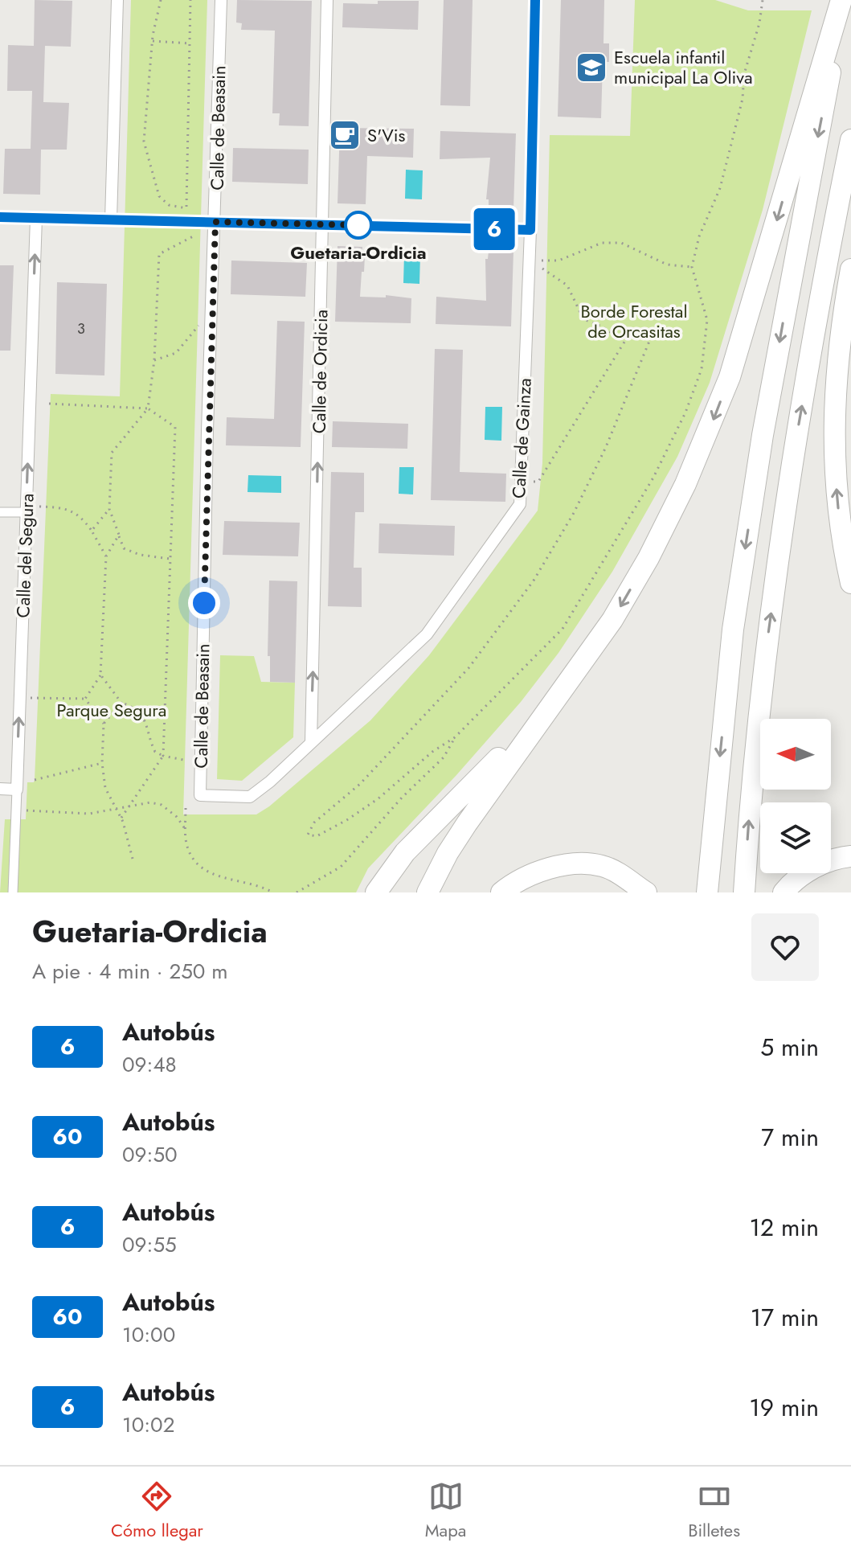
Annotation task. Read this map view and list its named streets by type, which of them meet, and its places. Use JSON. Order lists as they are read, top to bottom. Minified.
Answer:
{"streets":{"street":["Calle de Beasain","Calle de Ordicia","Calle de Gainza","Calle del Segura"]},"crossings":[["Calle de Beasain","Calle de Gainza"],["Calle de Ordicia","Calle de Gainza"]],"one_way":["Calle de Ordicia","Calle del Segura"],"parks":["Borde Forestal de Orcasitas","Parque Segura"],"places":{"school or university":["Escuela infantil municipal La Oliva"],"cafe":["S'Vis"],"other":["Guetaria-Ordicia"]},"lines":["bus line 6"],"house_numbers":["3"],"north":"left","page":{"on_map":"6","heading":["Guetaria-Ordicia","A pie · 4 min · 250 m"],"list":[{"mark":"6","name":"Autobús","note":"09:48","value":"5 min"},{"mark":"60","name":"Autobús","note":"09:50","value":"7 min"},{"mark":"6","name":"Autobús","note":"09:55","value":"12 min"},{"mark":"60","name":"Autobús","note":"10:00","value":"17 min"},{"mark":"6","name":"Autobús","note":"10:02","value":"19 min"}],"tabs":["Cómo llegar","Mapa","Billetes"]}}
